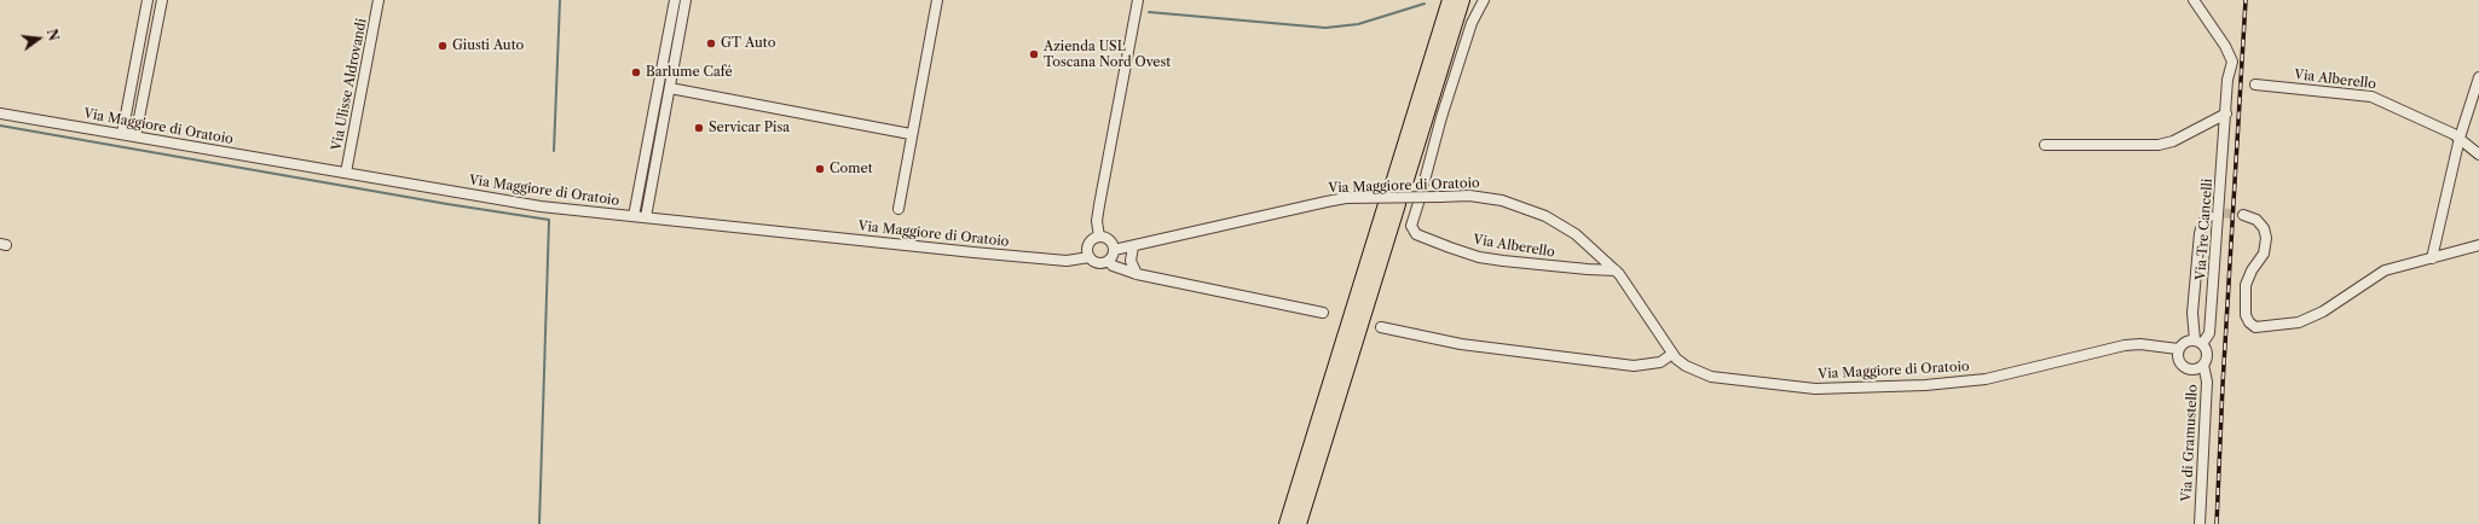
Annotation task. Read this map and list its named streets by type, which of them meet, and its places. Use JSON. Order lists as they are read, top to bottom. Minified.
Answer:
{"streets":{"street":["Via Alberello","Via Ulisse Aldrovandi","Via Maggiore di Oratoio","Via Tre Cancelli","Via di Gramustello"]},"crossings":[["Via Alberello","Via Maggiore di Oratoio"],["Via Ulisse Aldrovandi","Via Maggiore di Oratoio"],["Via Maggiore di Oratoio","Via Tre Cancelli"],["Via Maggiore di Oratoio","Via di Gramustello"],["Via Tre Cancelli","Via di Gramustello"]],"places":["GT Auto","Giusti Auto","Azienda USL Toscana Nord Ovest","Barlume Café","Servicar Pisa","Comet"],"north":"right"}
